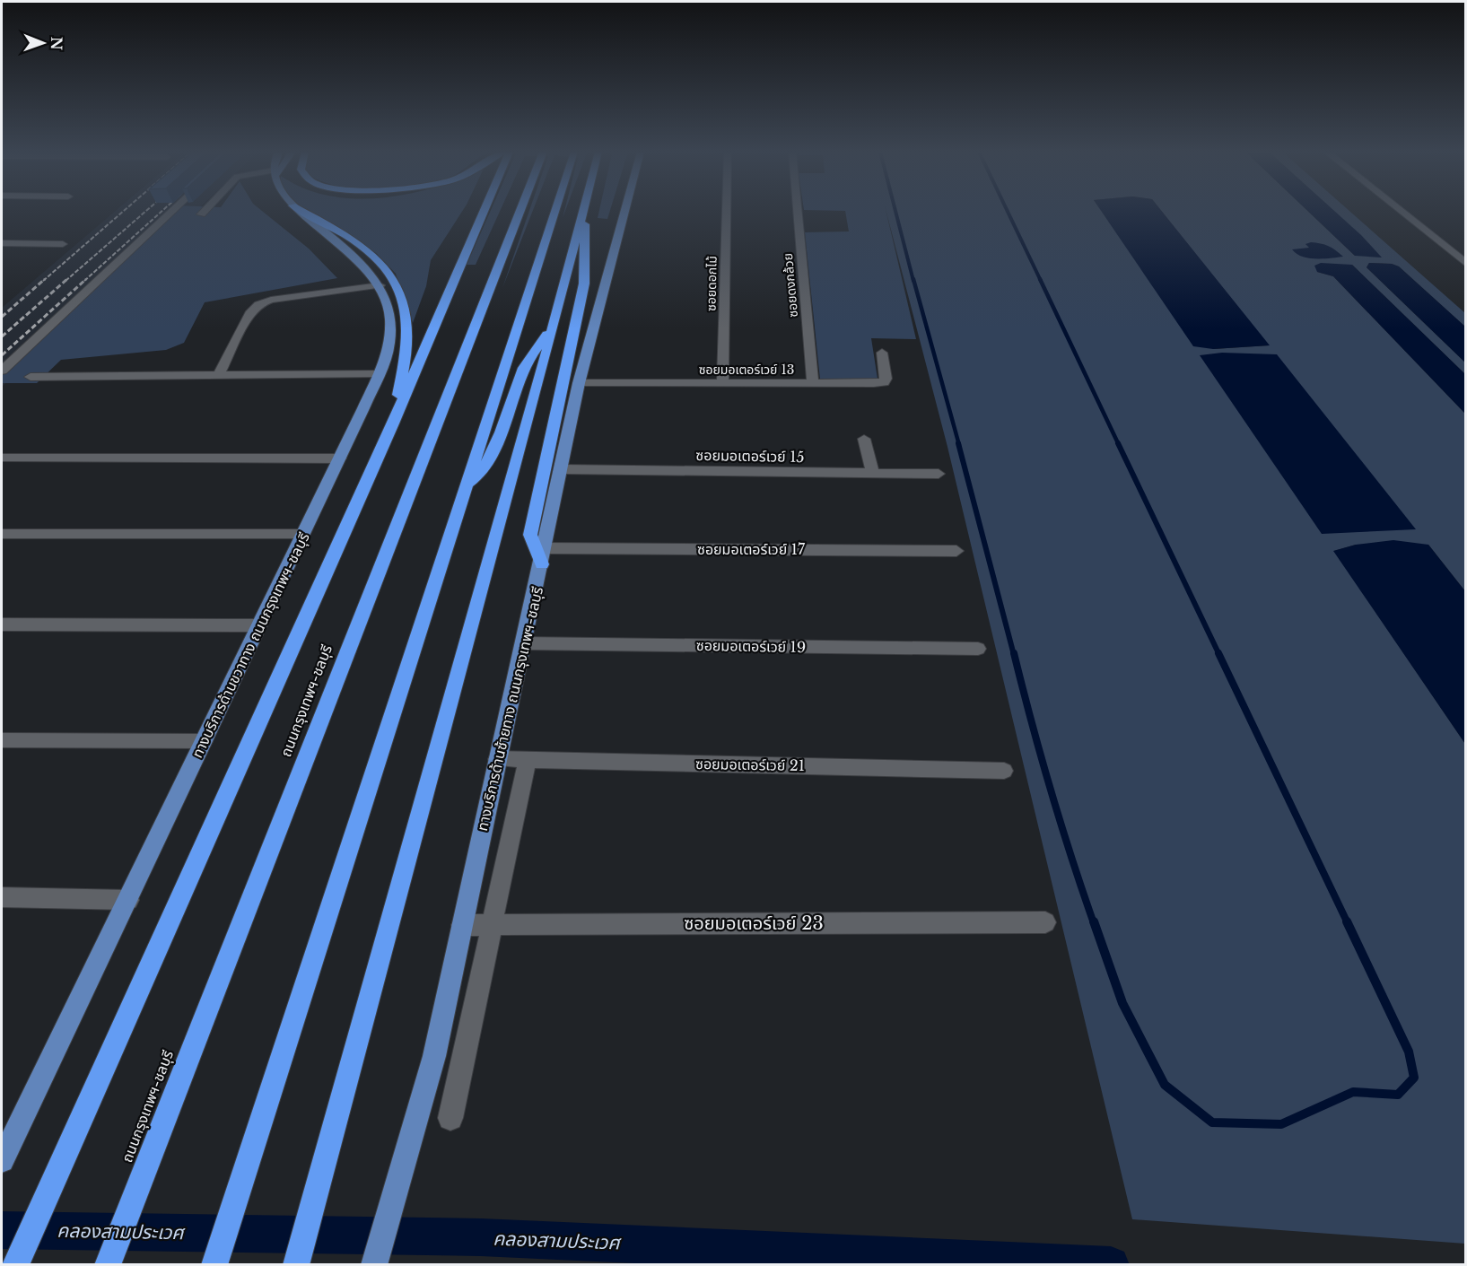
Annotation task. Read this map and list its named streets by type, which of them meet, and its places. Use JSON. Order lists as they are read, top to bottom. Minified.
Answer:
{"streets":{"highway":["ถนนกรุงเทพฯ-ชลบุรี"],"main road":["ทางบริการด้านขวาทาง ถนนกรุงเทพฯ-ชลบุรี","ทางบริการด้านซ้ายทาง ถนนกรุงเทพฯ-ชลบุรี"],"street":["ซอยดอกไม้","ซอยดงกล้วย","ซอยมอเตอร์เวย์ 13","ซอยมอเตอร์เวย์ 15","ซอยมอเตอร์เวย์ 17","ซอยมอเตอร์เวย์ 19","ซอยมอเตอร์เวย์ 21","ซอยมอเตอร์เวย์ 23"]},"crossings":[["ซอยดอกไม้","ซอยมอเตอร์เวย์ 13"],["ซอยดงกล้วย","ซอยมอเตอร์เวย์ 13"],["ซอยมอเตอร์เวย์ 13","ทางบริการด้านซ้ายทาง ถนนกรุงเทพฯ-ชลบุรี"],["ซอยมอเตอร์เวย์ 15","ทางบริการด้านซ้ายทาง ถนนกรุงเทพฯ-ชลบุรี"],["ซอยมอเตอร์เวย์ 17","ทางบริการด้านซ้ายทาง ถนนกรุงเทพฯ-ชลบุรี"],["ซอยมอเตอร์เวย์ 19","ทางบริการด้านซ้ายทาง ถนนกรุงเทพฯ-ชลบุรี"],["ทางบริการด้านซ้ายทาง ถนนกรุงเทพฯ-ชลบุรี","ซอยมอเตอร์เวย์ 21"],["ทางบริการด้านซ้ายทาง ถนนกรุงเทพฯ-ชลบุรี","ซอยมอเตอร์เวย์ 23"]],"water":["คลองสามประเวศ"],"north":"right"}
